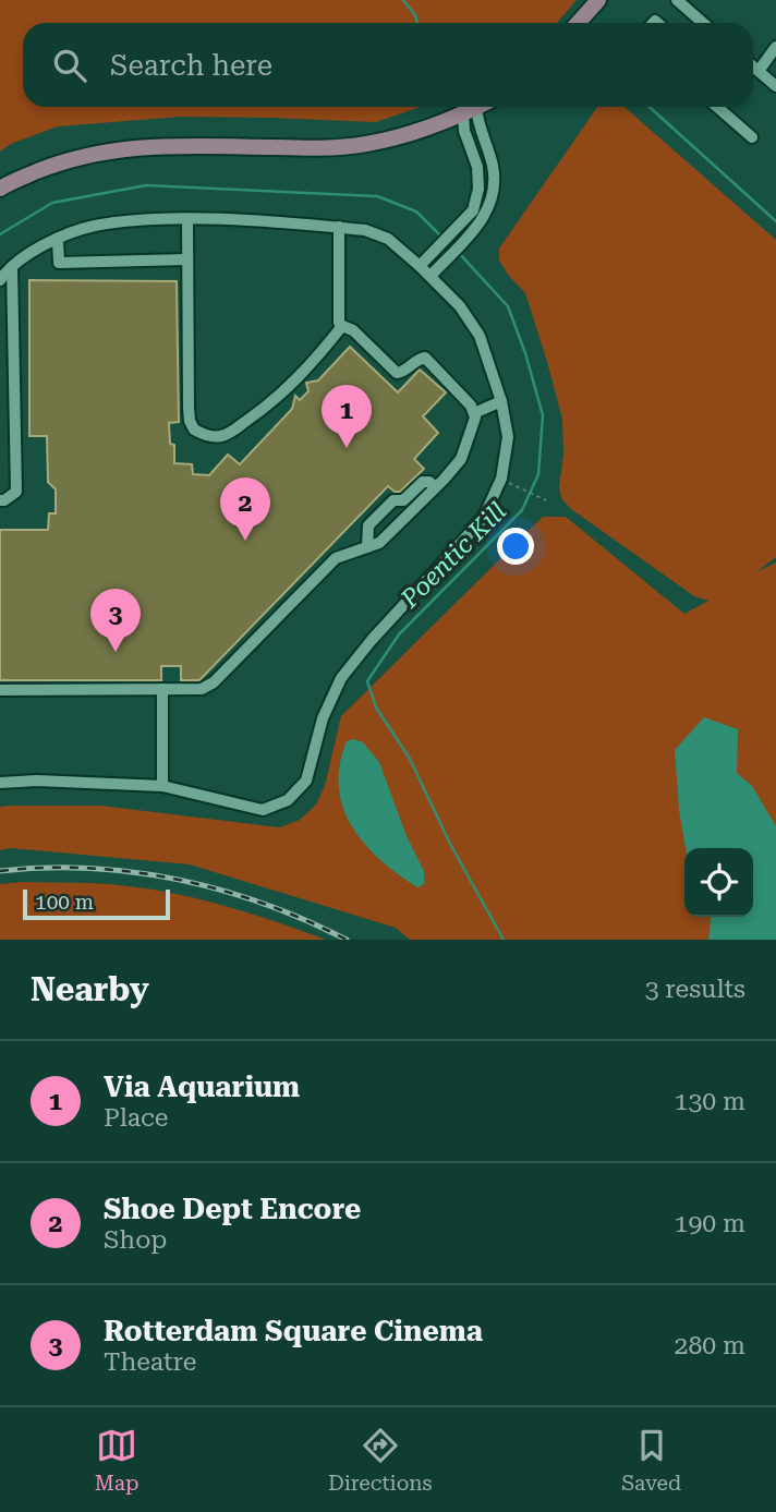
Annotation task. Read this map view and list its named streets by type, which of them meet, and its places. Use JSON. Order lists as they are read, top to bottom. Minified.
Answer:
{"water":["Poentic Kill"],"scale_bar":"100 m","page":{"search":"Search here","pins":["1","2","3"],"scale":"100 m","heading":["Nearby","3 results"],"list":[{"mark":"1","name":"Via Aquarium","note":"Place","value":"130 m"},{"mark":"2","name":"Shoe Dept Encore","note":"Shop","value":"190 m"},{"mark":"3","name":"Rotterdam Square Cinema","note":"Theatre","value":"280 m"}],"nav":["Map","Directions","Saved"]}}
